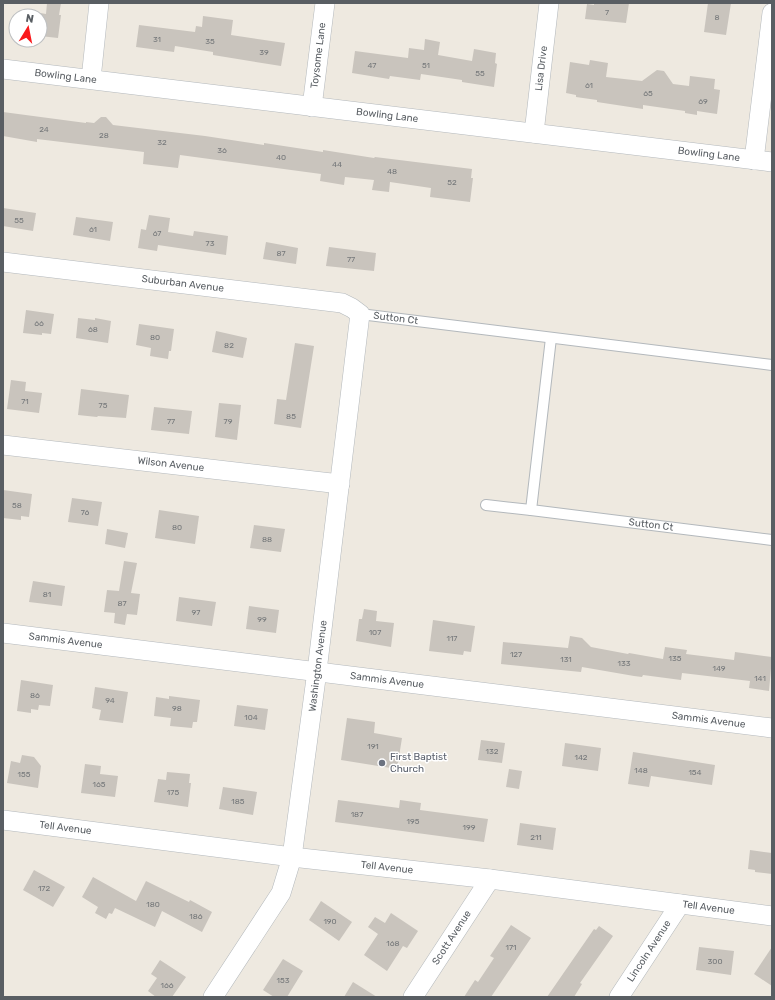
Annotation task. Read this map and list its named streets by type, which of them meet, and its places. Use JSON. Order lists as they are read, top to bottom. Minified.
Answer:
{"streets":{"street":["Toysome Lane","Lisa Drive","Bowling Lane","Suburban Avenue","Wilson Avenue","Sammis Avenue","Washington Avenue","Tell Avenue","Scott Avenue","Lincoln Avenue"],"lane":["Sutton Ct"]},"crossings":[["Toysome Lane","Bowling Lane"],["Lisa Drive","Bowling Lane"],["Suburban Avenue","Sutton Ct"],["Suburban Avenue","Washington Avenue"],["Sutton Ct","Washington Avenue"],["Wilson Avenue","Washington Avenue"],["Sammis Avenue","Washington Avenue"],["Washington Avenue","Tell Avenue"],["Tell Avenue","Scott Avenue"],["Tell Avenue","Lincoln Avenue"]],"places":["First Baptist Church"],"house_numbers":["7","8","31","35","39","47","51","55","61","65","69","24","28","32","36","40","44","48","52","55","61","67","73","87","77","66","68","80","82","71","75","85","77","79","58","76","80","88","81","87","97","99","107","117","127","135","131","133","149","141","86","94","98","104","191","132","142","148","154","155","165","175","185","187","195","199","211","172","180","186","190","168","171","300","153","166"],"north":"top"}
